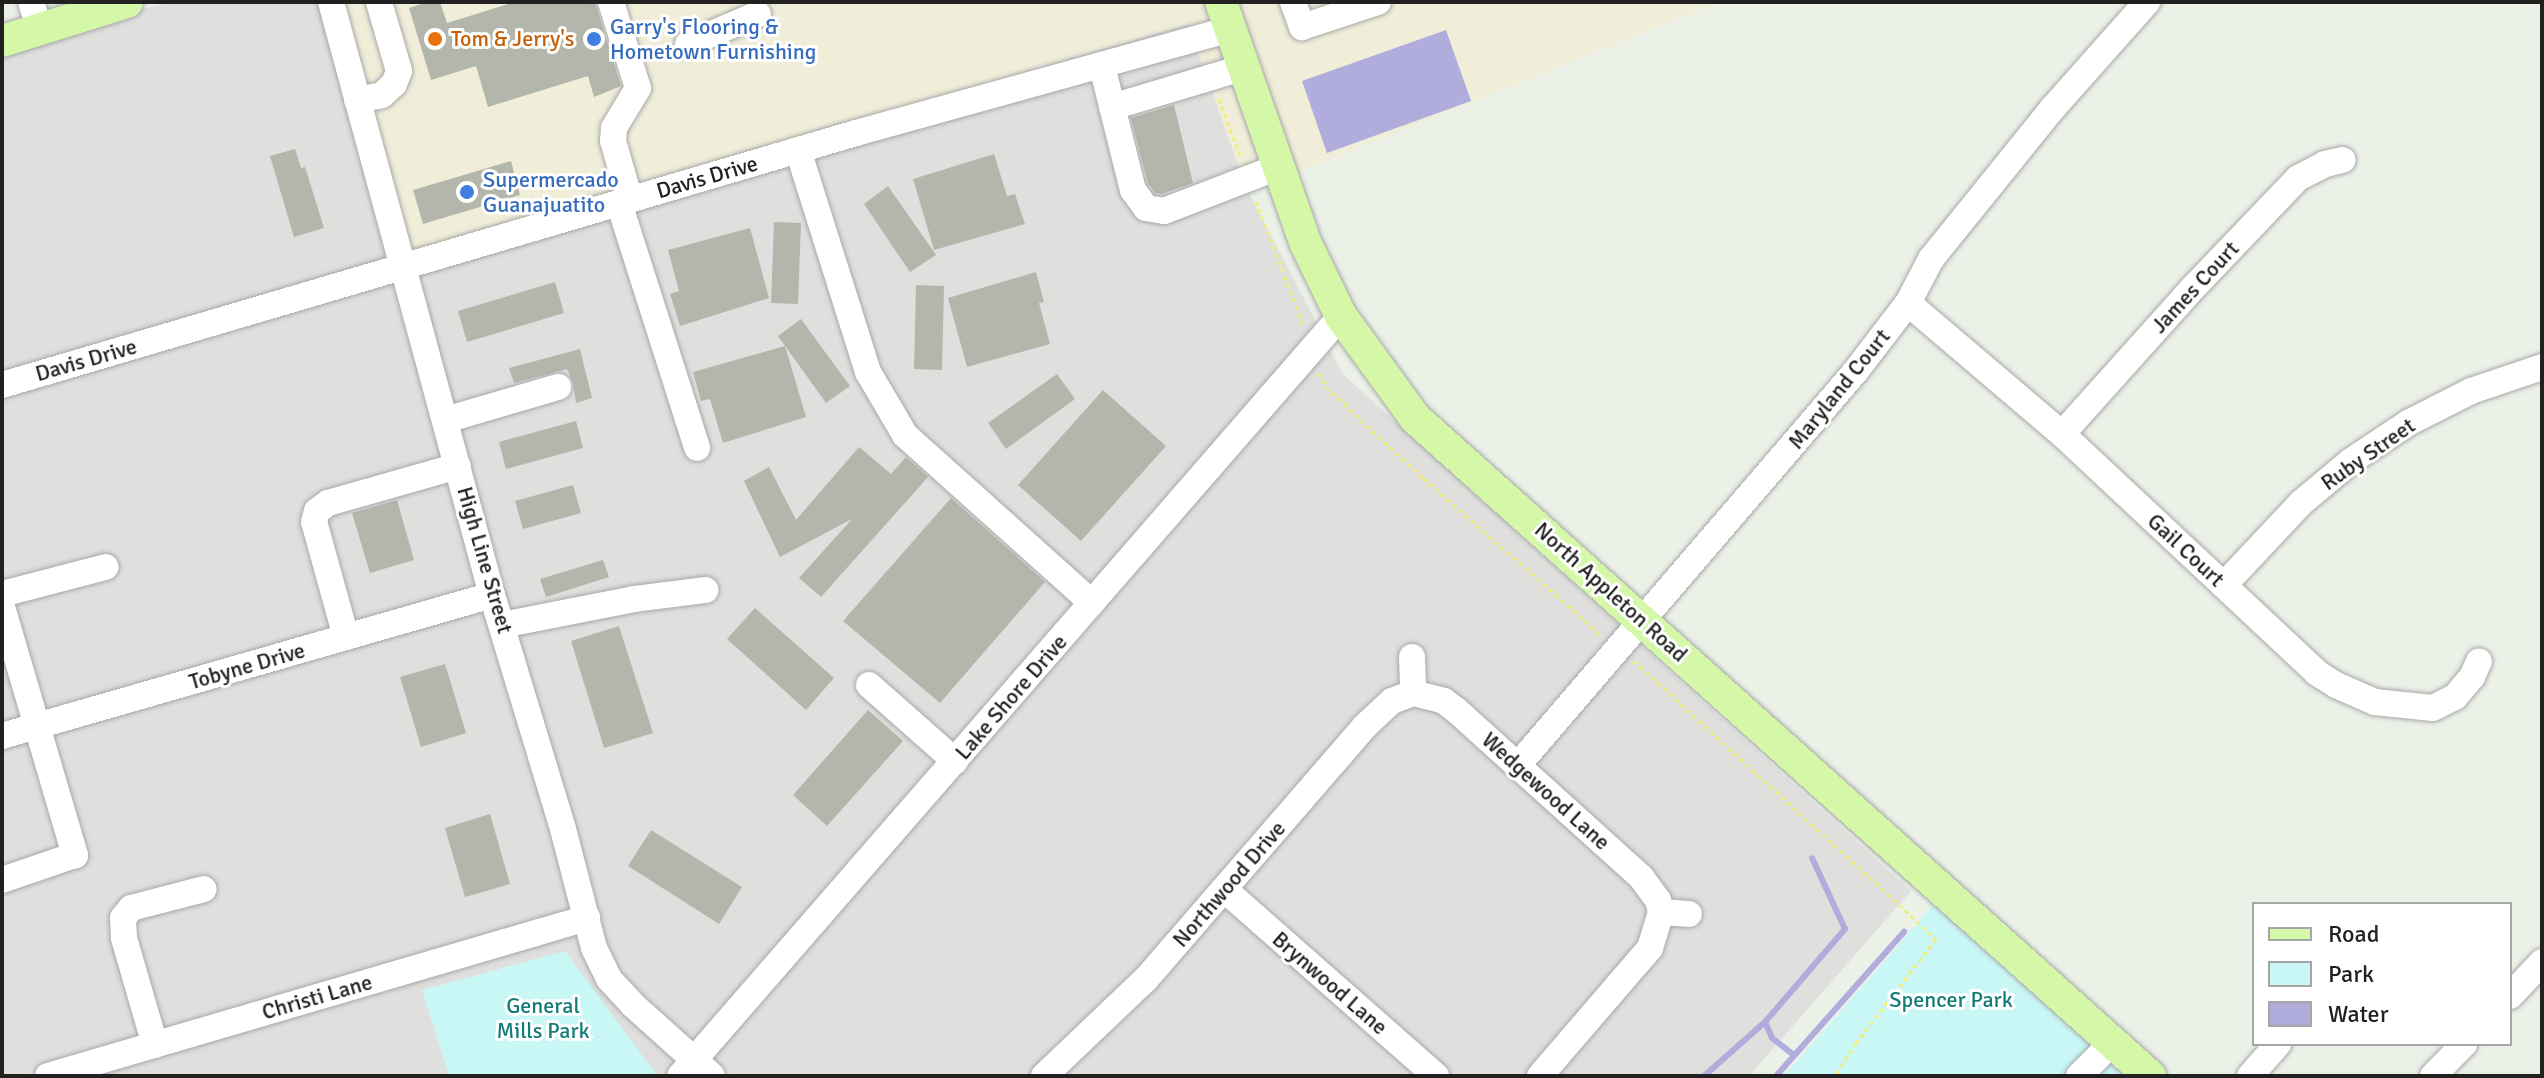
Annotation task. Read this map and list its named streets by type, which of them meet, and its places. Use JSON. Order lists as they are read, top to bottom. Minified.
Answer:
{"streets":{"main road":["North Appleton Road"],"street":["Davis Drive","James Court","Maryland Court","Ruby Street","Gail Court","High Line Street","Tobyne Drive","Lake Shore Drive","Wedgewood Lane","Northwood Drive","Brynwood Lane","Christi Lane"]},"crossings":[["Davis Drive","High Line Street"],["Davis Drive","North Appleton Road"],["James Court","Gail Court"],["Maryland Court","Gail Court"],["Maryland Court","North Appleton Road"],["Maryland Court","Wedgewood Lane"],["Ruby Street","Gail Court"],["High Line Street","Tobyne Drive"],["High Line Street","Lake Shore Drive"],["High Line Street","Christi Lane"],["North Appleton Road","Lake Shore Drive"],["Wedgewood Lane","Northwood Drive"],["Northwood Drive","Brynwood Lane"]],"parks":["Spencer Park","General Mills Park"],"places":["Tom & Jerry's","Garry's Flooring & Hometown Furnishing","Supermercado Guanajuatito"],"legend":["Road","Park","Water"]}
